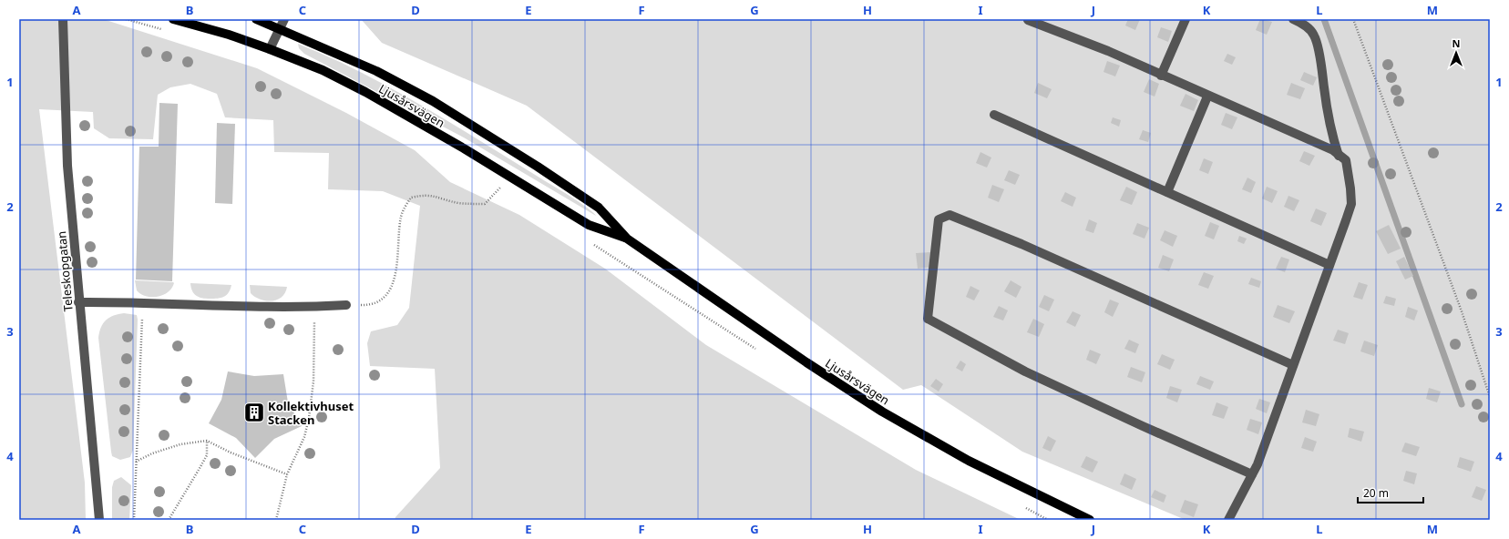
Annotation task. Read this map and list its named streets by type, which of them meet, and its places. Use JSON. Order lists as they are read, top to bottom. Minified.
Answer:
{"streets":{"main road":["Ljusårsvägen"],"street":["Teleskopgatan"]},"places":{"building":["Kollektivhuset Stacken"]},"scale_bar":"20 m","north":"top","grid":{"columns":["A","B","C","D","E","F","G","H","I","J","K","L","M"],"rows":["1","2","3","4"]}}
